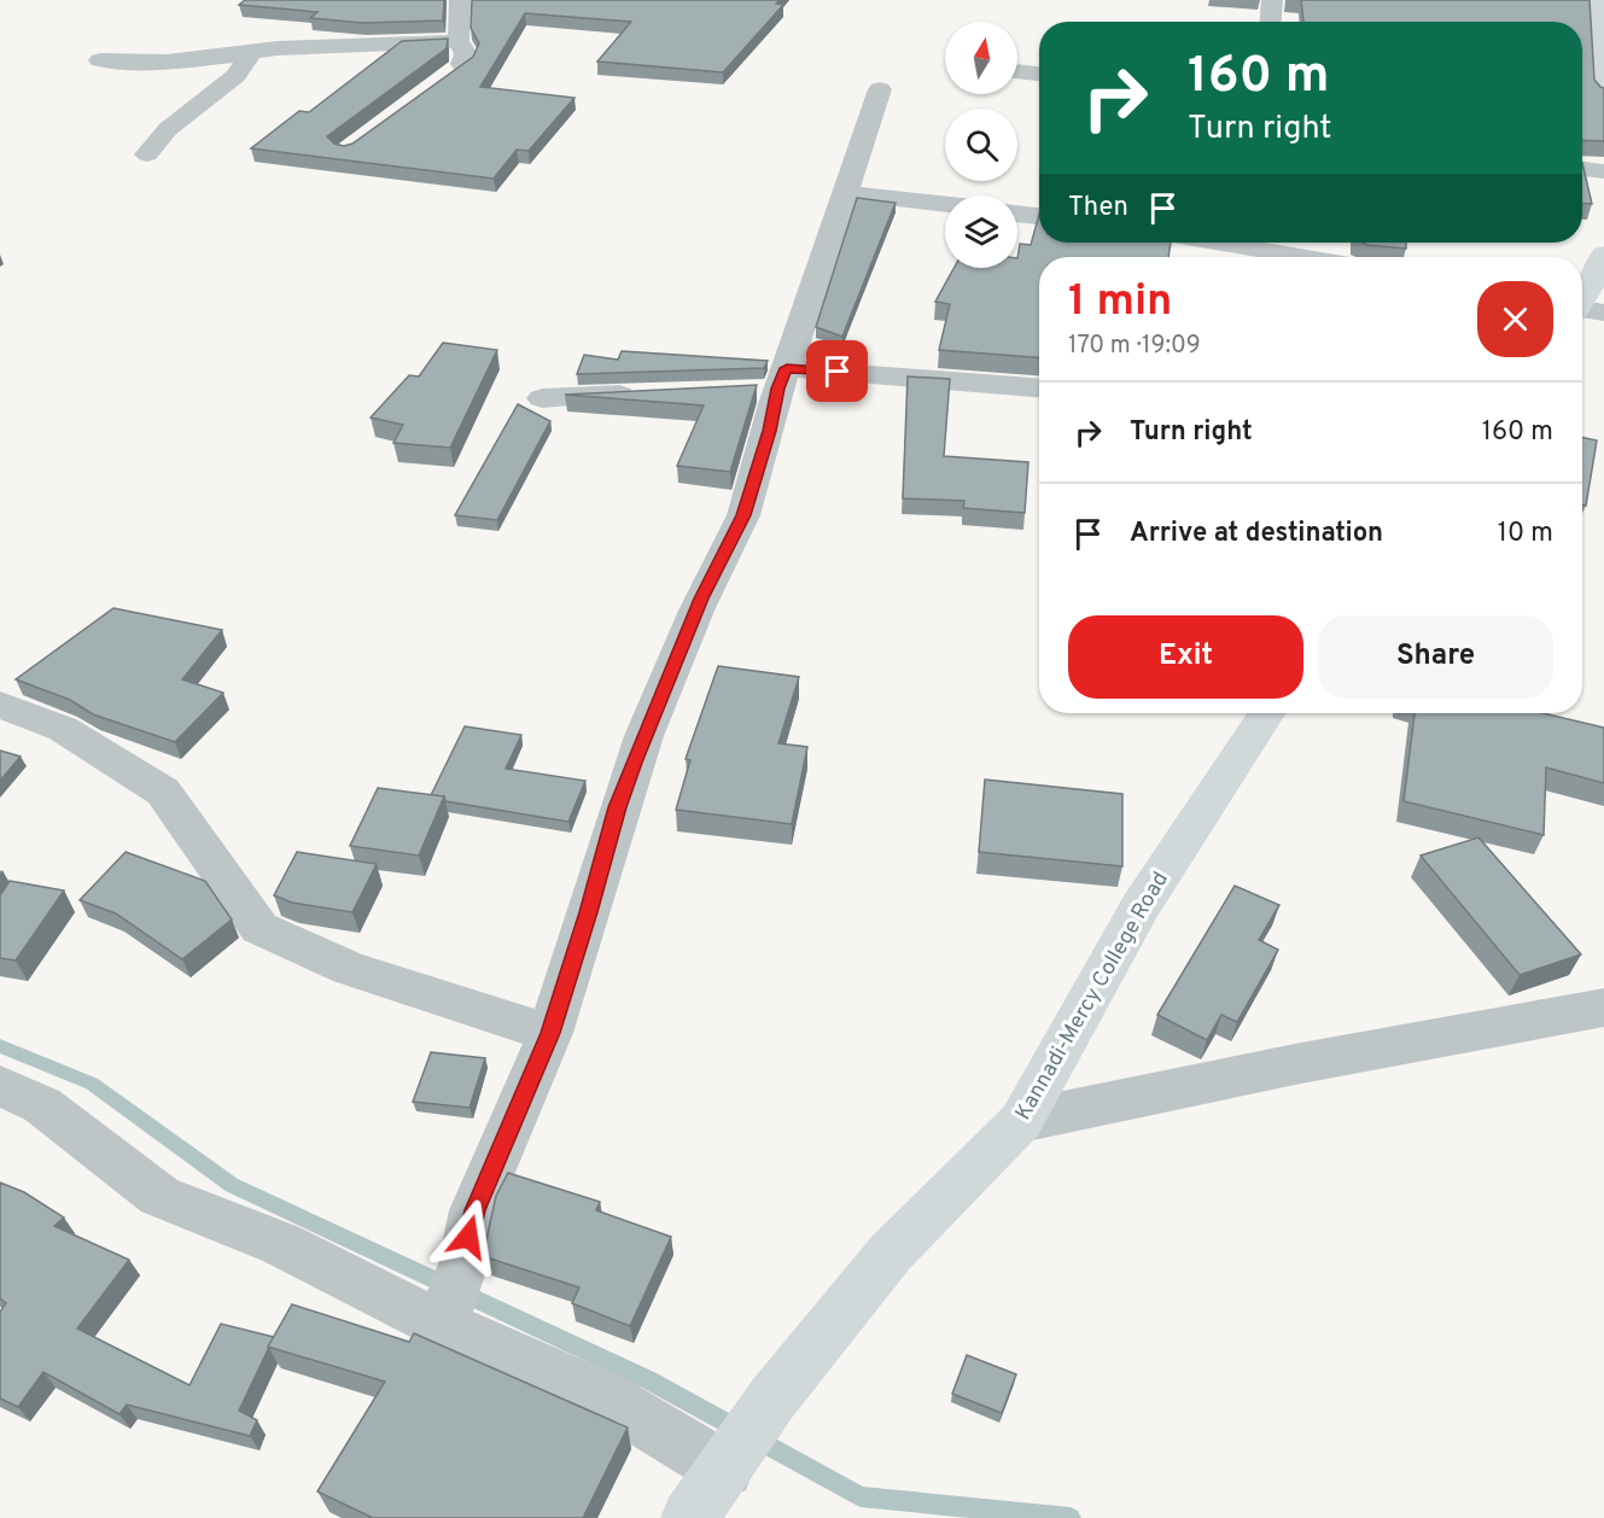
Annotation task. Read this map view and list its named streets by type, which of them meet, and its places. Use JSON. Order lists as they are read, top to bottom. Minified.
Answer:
{"streets":{"main road":["Kannadi-Mercy College Road"]},"north":"top","page":{"turn":["160 m","Turn right"],"then":"Then","heading":["1 min","170 m · 19:09"],"list":[{"name":"Turn right","value":"160 m"},{"name":"Arrive at destination","value":"10 m"}],"buttons":["Exit","Share"]}}
